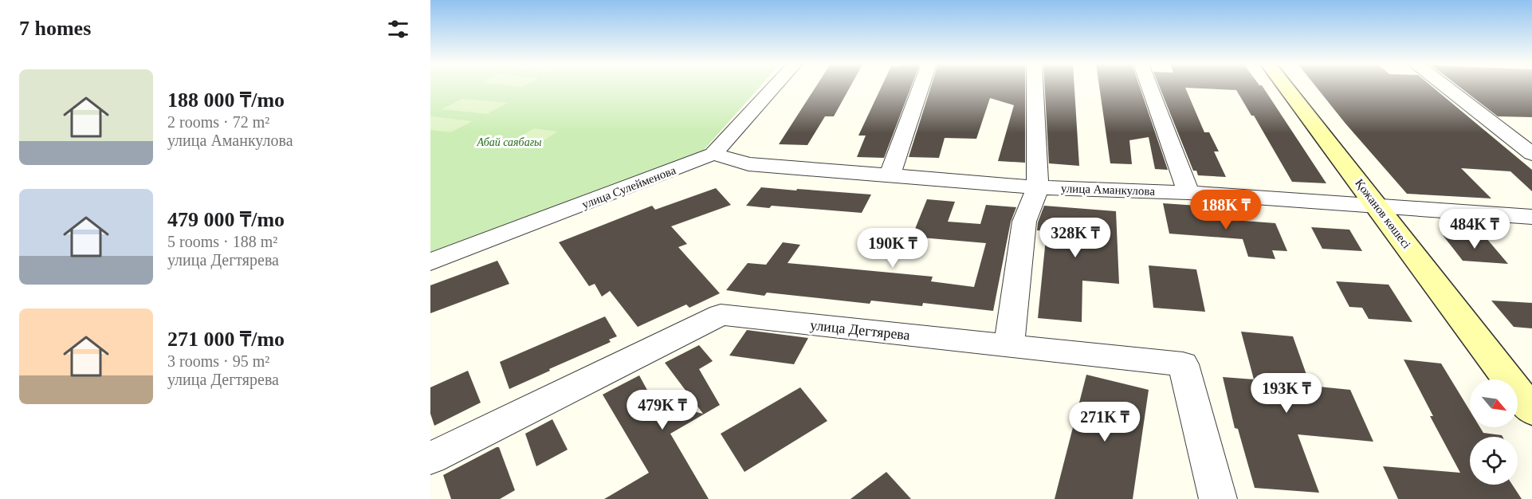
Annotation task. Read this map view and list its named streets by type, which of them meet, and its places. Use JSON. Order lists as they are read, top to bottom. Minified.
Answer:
{"streets":{"main road":["Қожанов көшесі"],"street":["улица Сулейменова","улица Аманкулова","улица Дегтярева"]},"crossings":[["улица Сулейменова","улица Аманкулова"],["улица Аманкулова","Қожанов көшесі"]],"parks":["Абай саябағы"],"north":"bottom right","page":{"heading":"7 homes","list":[{"name":"188 000 ₸/mo","note":"2 rooms · 72 m² · улица Аманкулова"},{"name":"479 000 ₸/mo","note":"5 rooms · 188 m² · улица Дегтярева"},{"name":"271 000 ₸/mo","note":"3 rooms · 95 m² · улица Дегтярева"}],"price":["188K ₸","484K ₸","328K ₸","190K ₸","193K ₸","479K ₸","271K ₸"]}}
